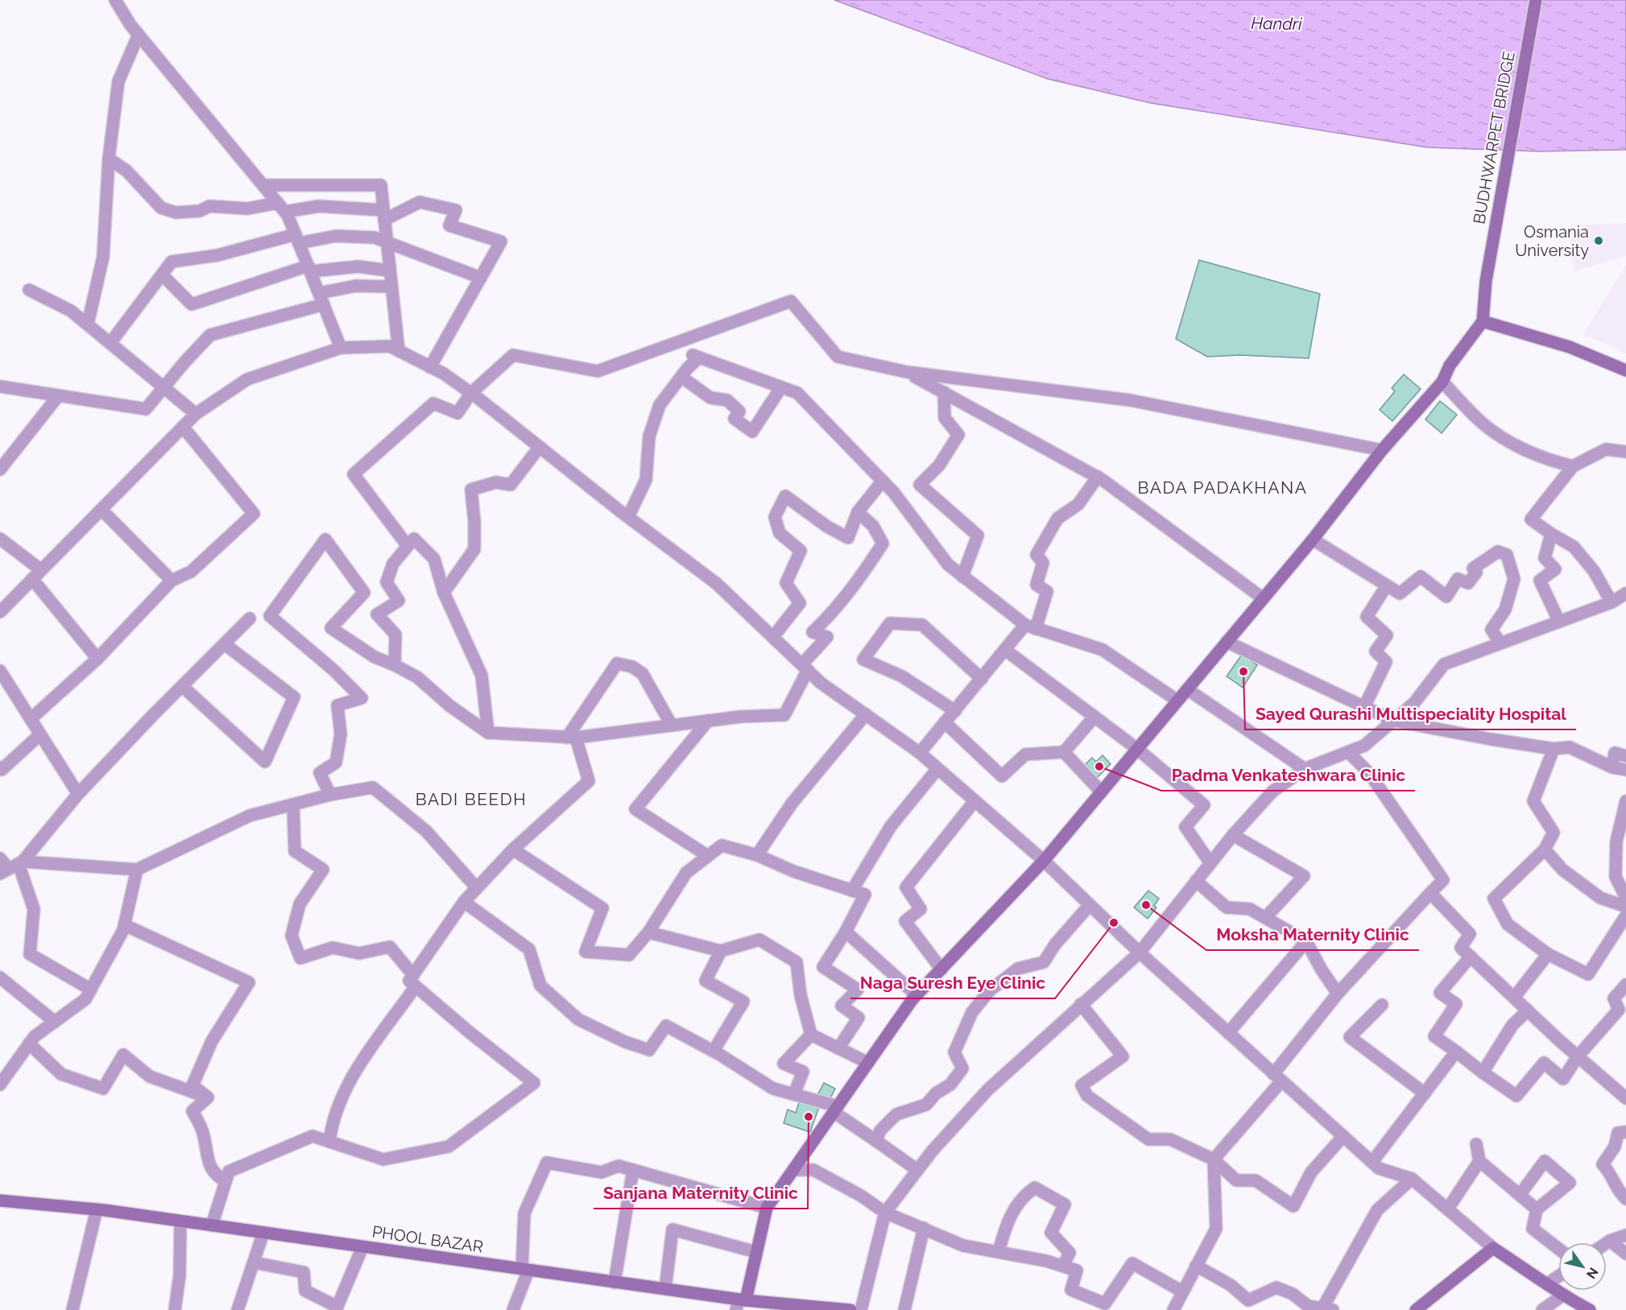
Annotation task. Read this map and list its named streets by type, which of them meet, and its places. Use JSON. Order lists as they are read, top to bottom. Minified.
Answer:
{"streets":{"street":["BUDHWARPET BRIDGE","PHOOL BAZAR"]},"districts":["BADA PADAKHANA","BADI BEEDH"],"water":["Handri"],"places":["Osmania University","Sayed Qurashi Multispeciality Hospital","Padma Venkateshwara Clinic","Moksha Maternity Clinic","Naga Suresh Eye Clinic","Sanjana Maternity Clinic"],"north":"bottom right"}
